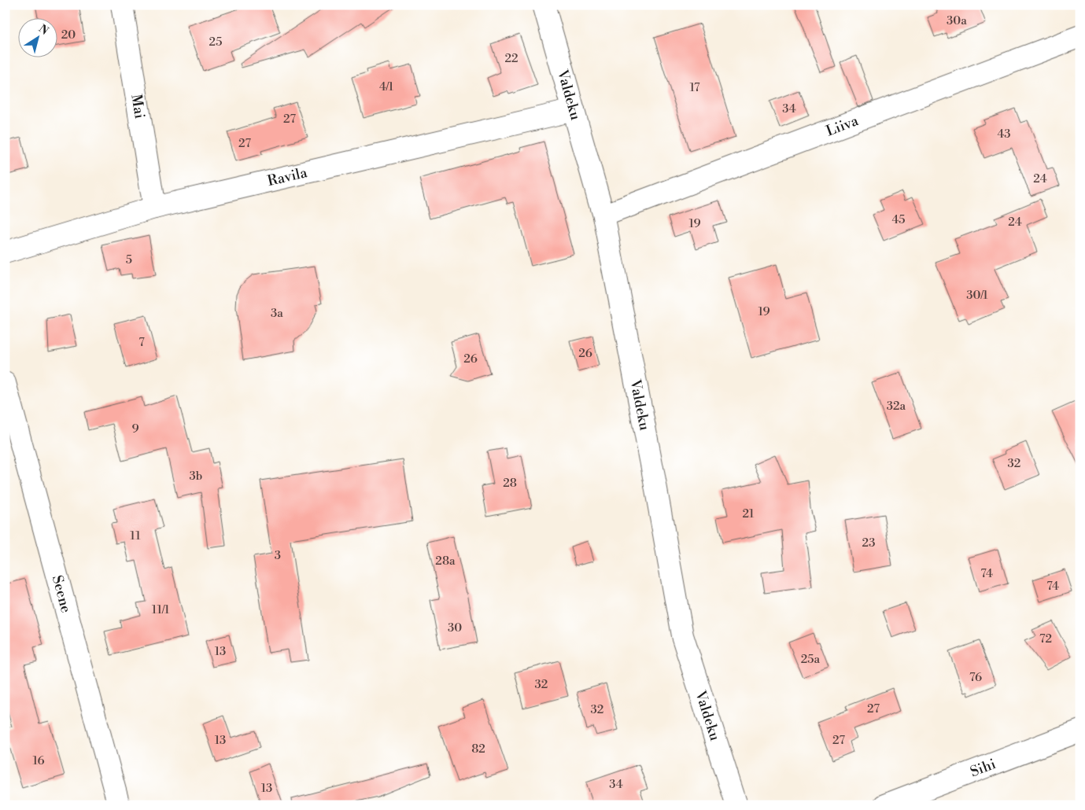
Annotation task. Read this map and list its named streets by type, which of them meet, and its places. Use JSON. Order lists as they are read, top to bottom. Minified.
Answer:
{"streets":{"street":["Valdeku","Mai","Liiva","Ravila","Seene","Sihi"]},"crossings":[["Valdeku","Liiva"],["Valdeku","Ravila"],["Mai","Ravila"]],"house_numbers":["30a","20","25","22","4/1","17","34","27","43","27","24","45","24","19","5","30/1","19","3a","7","26","26","32a","9","32","3b","28","21","11","23","3","28a","74","74","11/1","30","72","13","25a","76","32","27","32","13","27","82","16","34","13"],"north":"top right"}
